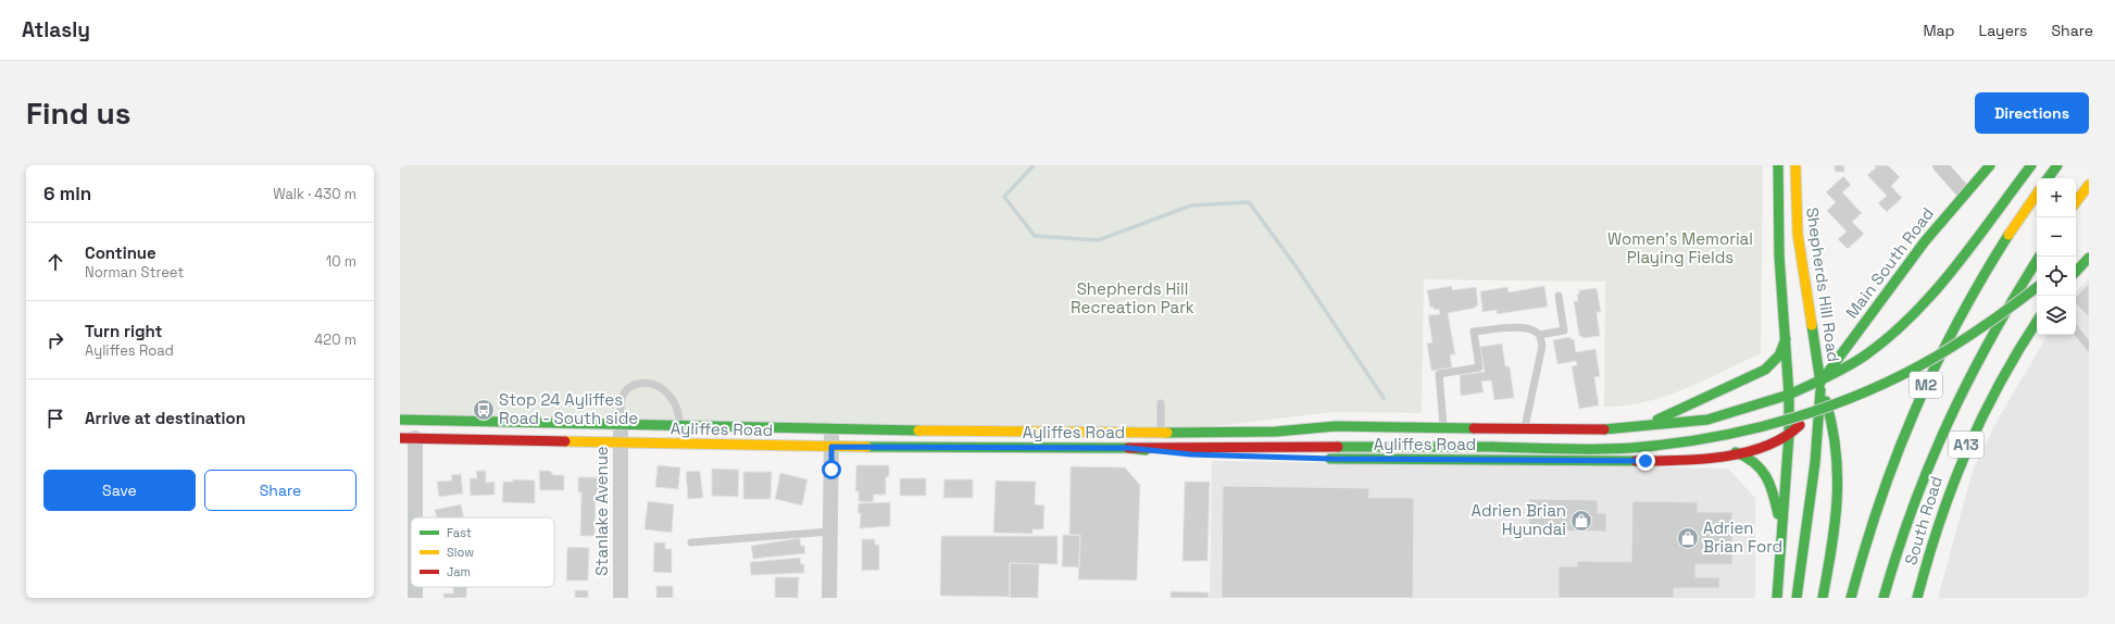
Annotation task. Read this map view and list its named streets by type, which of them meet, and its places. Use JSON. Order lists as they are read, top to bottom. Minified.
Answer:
{"streets":{"main road":["Main South Road","Shepherds Hill Road","M2","Ayliffes Road","A13","South Road"],"street":["Stanlake Avenue"]},"crossings":[["Main South Road","Shepherds Hill Road"],["Main South Road","Ayliffes Road"],["Shepherds Hill Road","Ayliffes Road"],["Ayliffes Road","Stanlake Avenue"]],"parks":["Women's Memorial Playing Fields","Shepherds Hill Recreation Park"],"places":{"bus stop":["Stop 24 Ayliffes Road - South side"],"shop":["Adrien Brian Hyundai","Adrien Brian Ford"]},"legend":["Fast","Slow","Jam"],"page":{"header":"Atlasly","nav":["Map","Layers","Share"],"buttons":["Directions",["Save","Share"]],"title":"Find us","heading":["6 min","Walk · 430 m"],"map_buttons":["+","−"],"list":[["Continue","Norman Street","10 m"],["Turn right","Ayliffes Road","420 m"],"Arrive at destination"]}}
